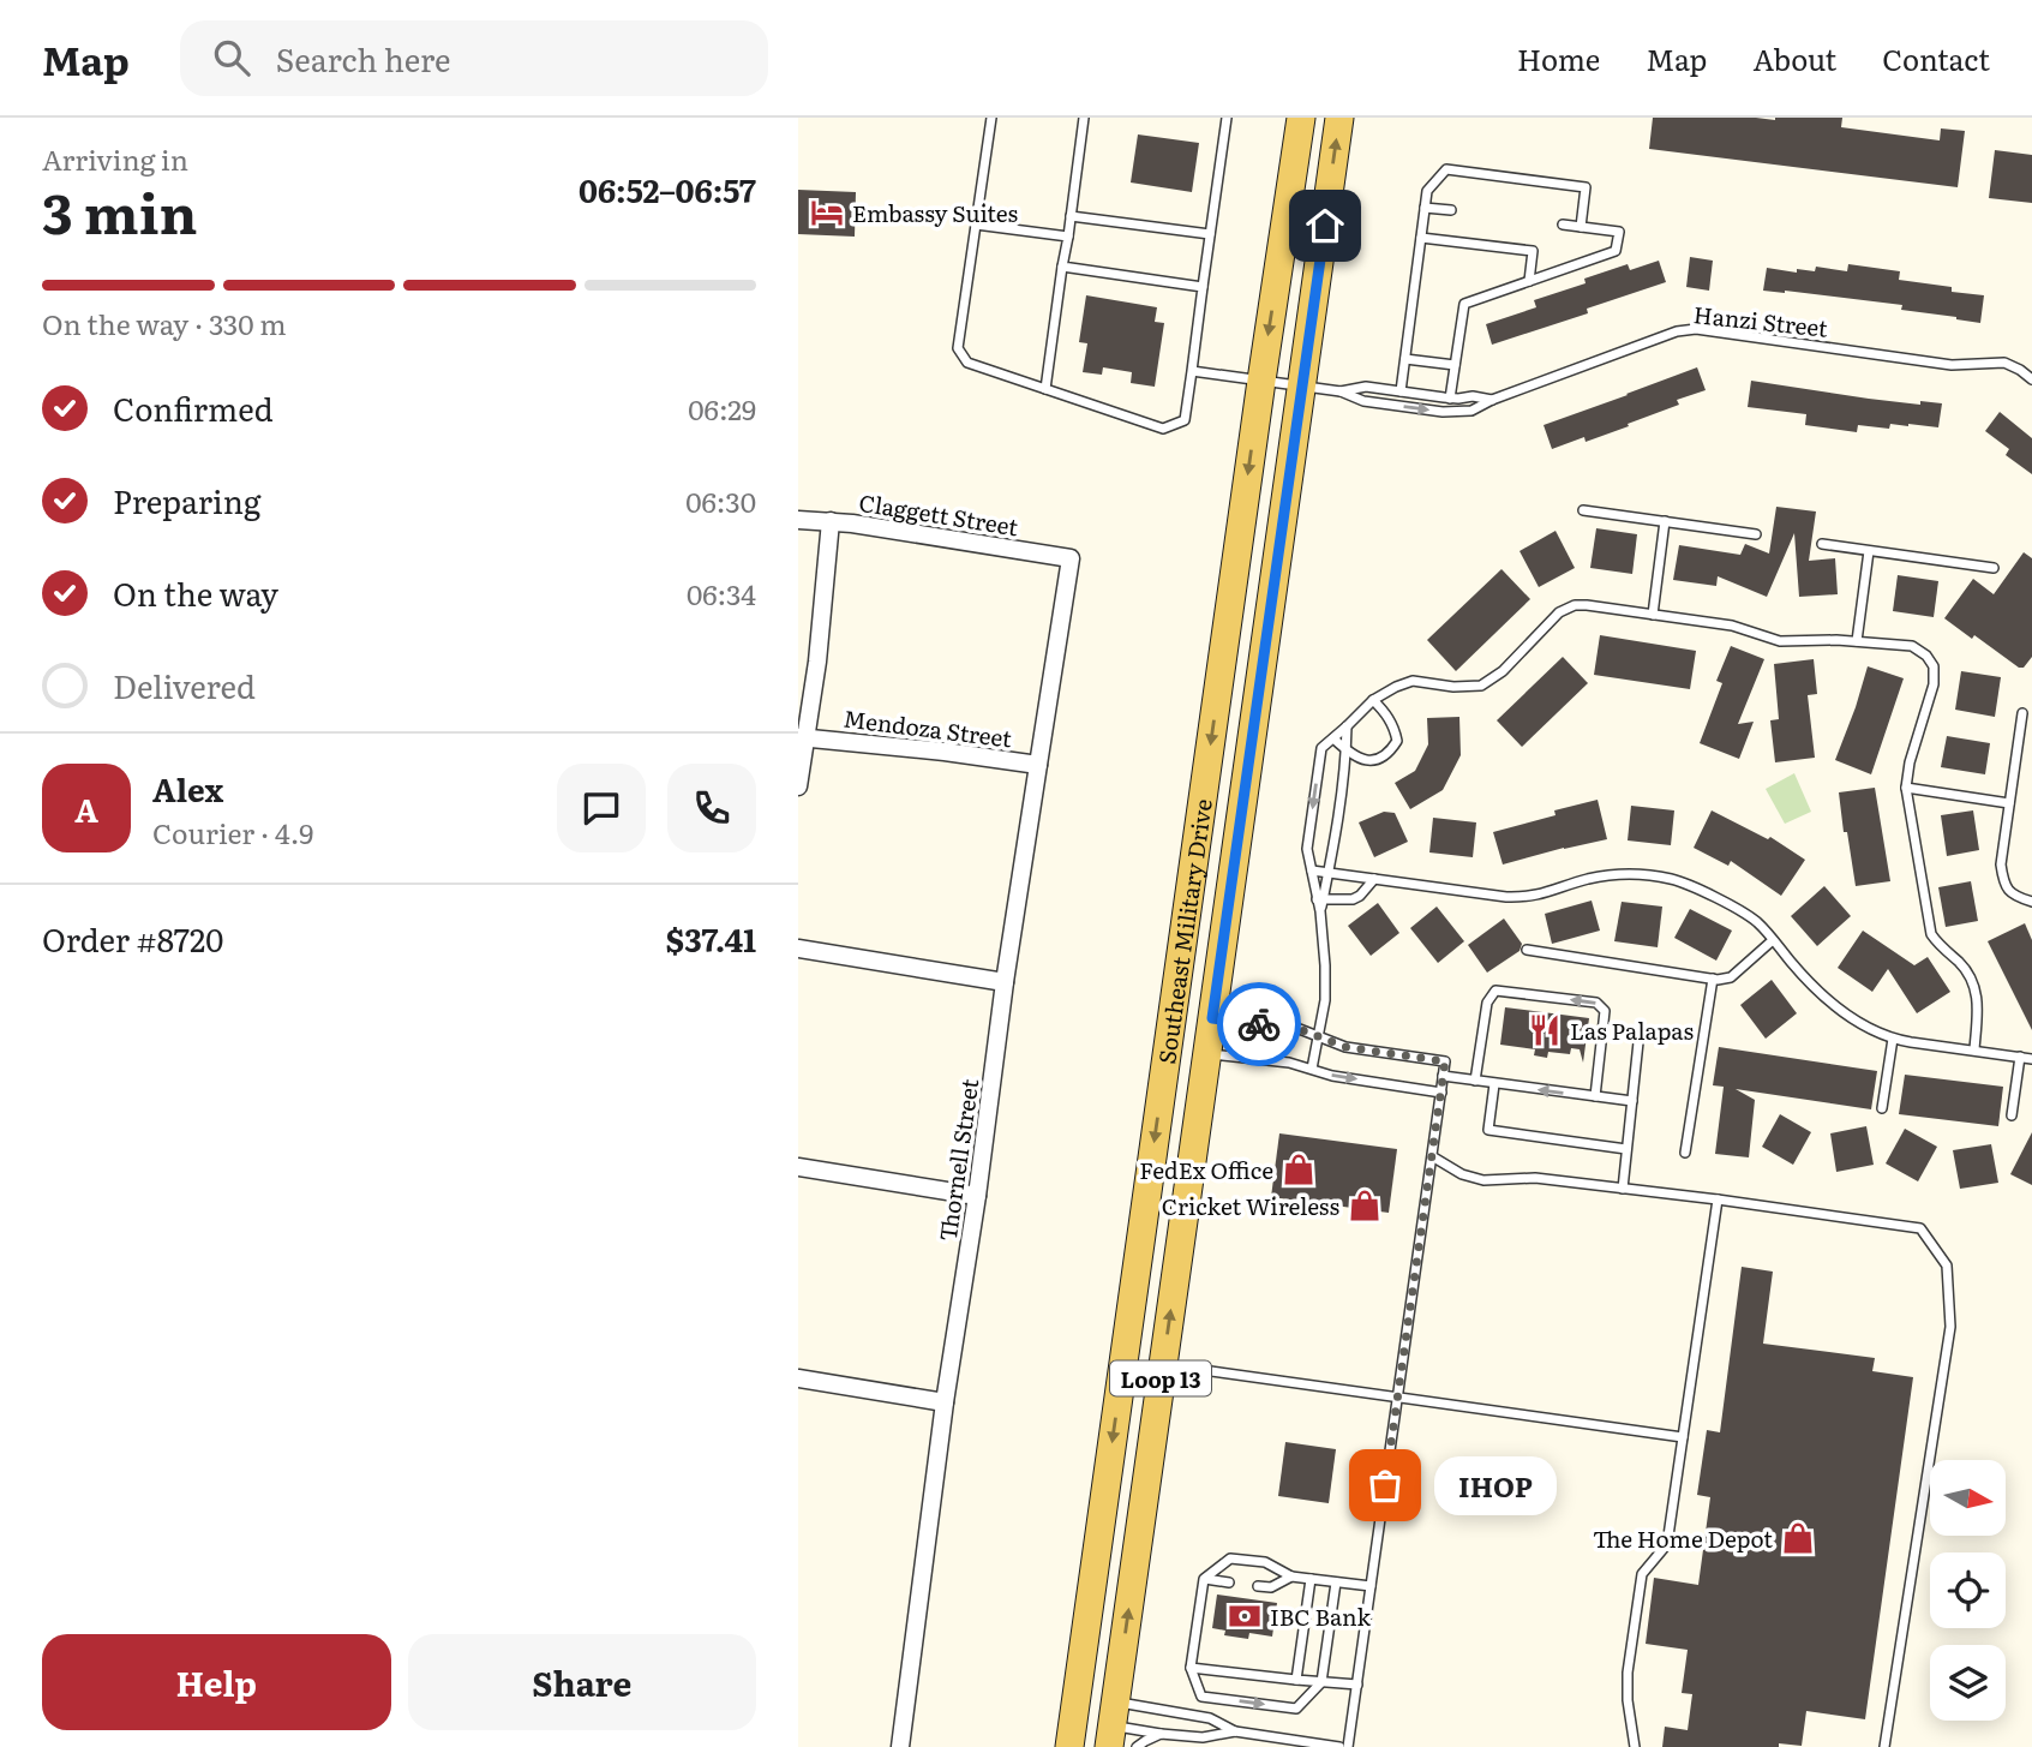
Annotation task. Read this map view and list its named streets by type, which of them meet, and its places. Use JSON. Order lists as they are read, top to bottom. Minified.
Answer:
{"streets":{"main road":["Southeast Military Drive","Loop 13"],"street":["Claggett Street","Mendoza Street","Thornell Street"],"lane":["Hanzi Street"]},"crossings":[["Hanzi Street","Southeast Military Drive"],["Claggett Street","Mendoza Street"],["Mendoza Street","Thornell Street"]],"places":{"hotel":["Embassy Suites"],"restaurant":["Las Palapas"],"shop":["FedEx Office","Cricket Wireless","The Home Depot"],"other":["IHOP"],"bank":["IBC Bank"]},"north":"right","page":{"header":"Map","search":"Search here","nav":["Home","Map","About","Contact"],"heading":["3 min","Arriving in","06:52–06:57"],"panel":["Alex","Courier · 4.9","Order #8720","$37.41"],"bar":"On the way · 330 m","list":[["Confirmed","06:29"],["Preparing","06:30"],["On the way","06:34"],"Delivered"],"round":"A","bubble":"IHOP","buttons":["Help","Share"]}}
